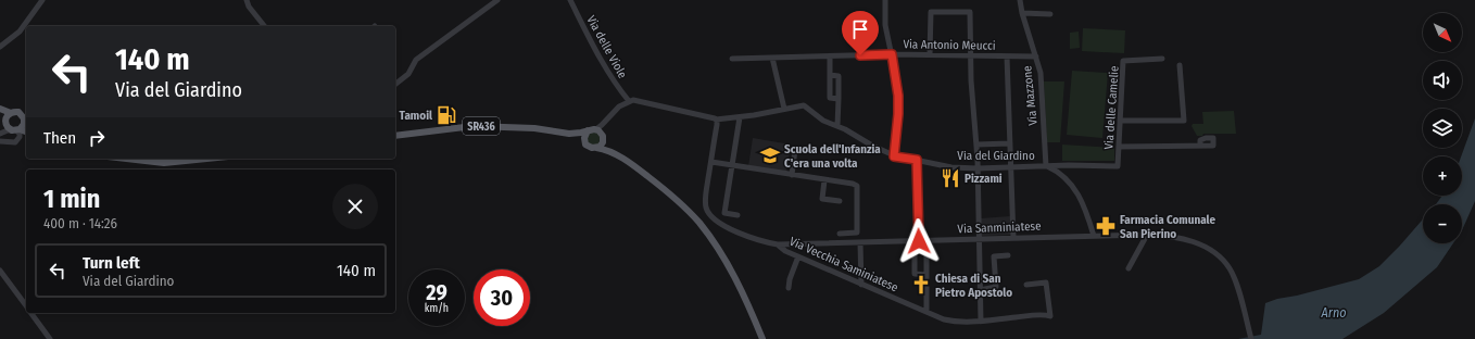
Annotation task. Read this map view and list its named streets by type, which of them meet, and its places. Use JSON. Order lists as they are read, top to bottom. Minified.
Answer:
{"streets":{"main road":["SR436"],"street":["Via Antonio Meucci","Via delle Viole","Via Mazzone","Via delle Camelie","Via del Giardino","Via Sanminiatese","Via Vecchia Saminiatese"]},"crossings":[["Via Antonio Meucci","Via Mazzone"],["Via Mazzone","Via del Giardino"],["Via delle Camelie","Via del Giardino"],["Via del Giardino","Via Sanminiatese"],["Via Sanminiatese","Via Vecchia Saminiatese"]],"water":["Arno"],"places":{"fuel station":["Tamoil"],"school or university":["Scuola dell'Infanzia C'era una volta"],"restaurant":["Pizzami"],"pharmacy":["Farmacia Comunale San Pierino"],"church":["Chiesa di San Pietro Apostolo"]},"north":"bottom right","page":{"map_buttons":["+","−"],"turn":["140 m","Via del Giardino"],"then":"Then","heading":["1 min","400 m · 14:26"],"list":[{"name":"Turn left","note":"Via del Giardino","value":"140 m"}],"speed":"29 km/h","limit":"30"}}
